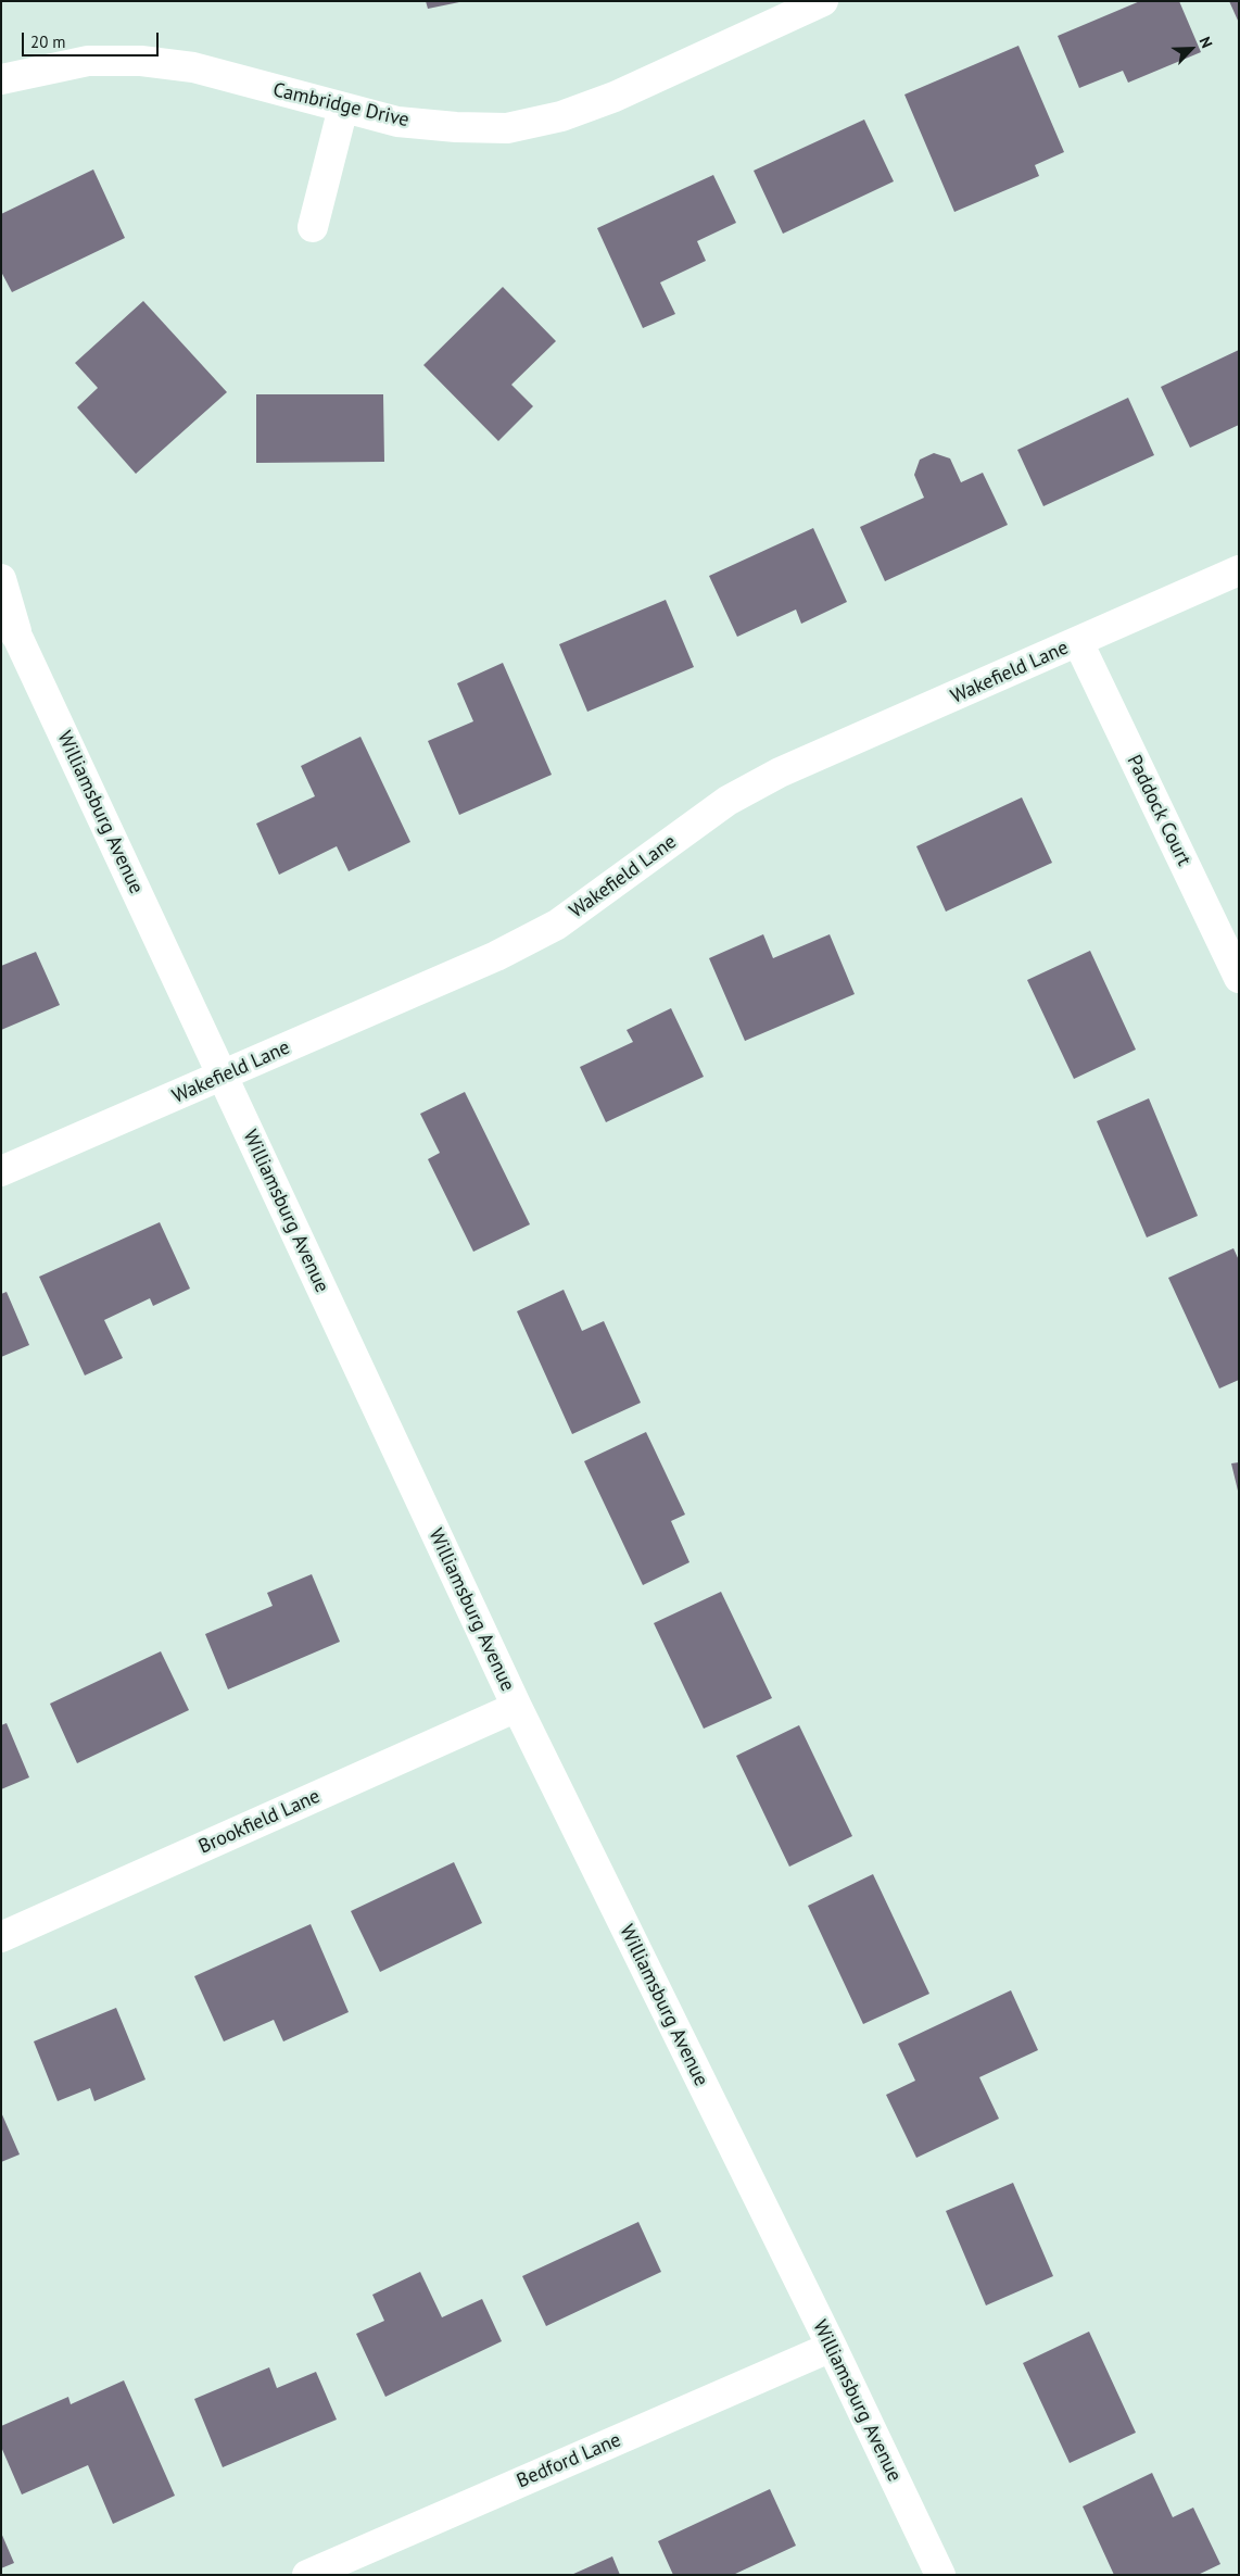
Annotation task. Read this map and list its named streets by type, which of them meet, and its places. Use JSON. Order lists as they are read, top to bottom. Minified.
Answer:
{"streets":{"street":["Cambridge Drive","Wakefield Lane","Paddock Court","Williamsburg Avenue","Brookfield Lane","Bedford Lane"]},"crossings":[["Wakefield Lane","Paddock Court"],["Wakefield Lane","Williamsburg Avenue"],["Williamsburg Avenue","Brookfield Lane"],["Williamsburg Avenue","Bedford Lane"]],"scale_bar":"20 m","north":"top right"}
